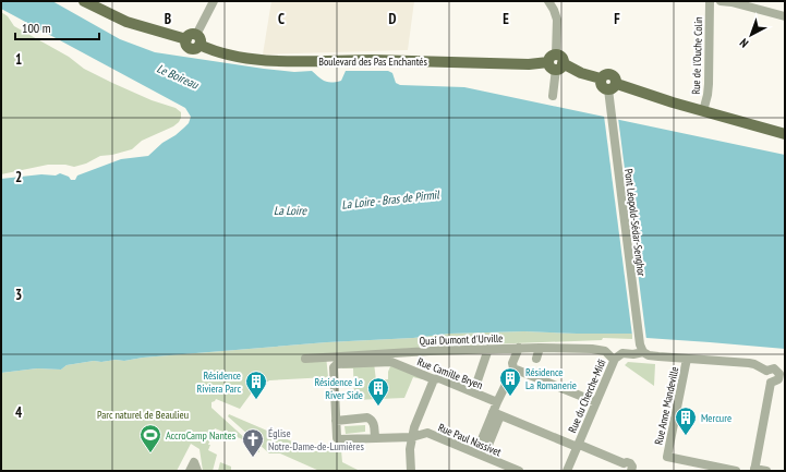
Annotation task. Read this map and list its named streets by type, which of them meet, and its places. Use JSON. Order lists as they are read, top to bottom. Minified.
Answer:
{"streets":{"main road":["Boulevard des Pas Enchantés"],"street":["Rue de l'Ouche Colin","Pont Léopold-Sédar-Senghor","Quai Dumont d'Urville","Rue Camille Bryen","Rue du Cherche-Midi","Rue Anne Mandeville","Rue Paul Nassivet"]},"crossings":[["Pont Léopold-Sédar-Senghor","Rue du Cherche-Midi"],["Quai Dumont d'Urville","Rue du Cherche-Midi"],["Rue Camille Bryen","Rue Paul Nassivet"]],"water":["Le Boireau","La Loire - Bras de Pirmil","La Loire"],"parks":["Parc naturel de Beaulieu"],"places":{"building":["Résidence La Romanerie","Résidence Riviera Parc","Résidence Le River Side","Mercure"],"sports":["AccroCamp Nantes"],"church":["Église Notre-Dame-de-Lumières"]},"scale_bar":"100 m","north":"bottom left","grid":{"columns":["B","C","D","E","F"],"rows":["1","2","3","4"]}}
